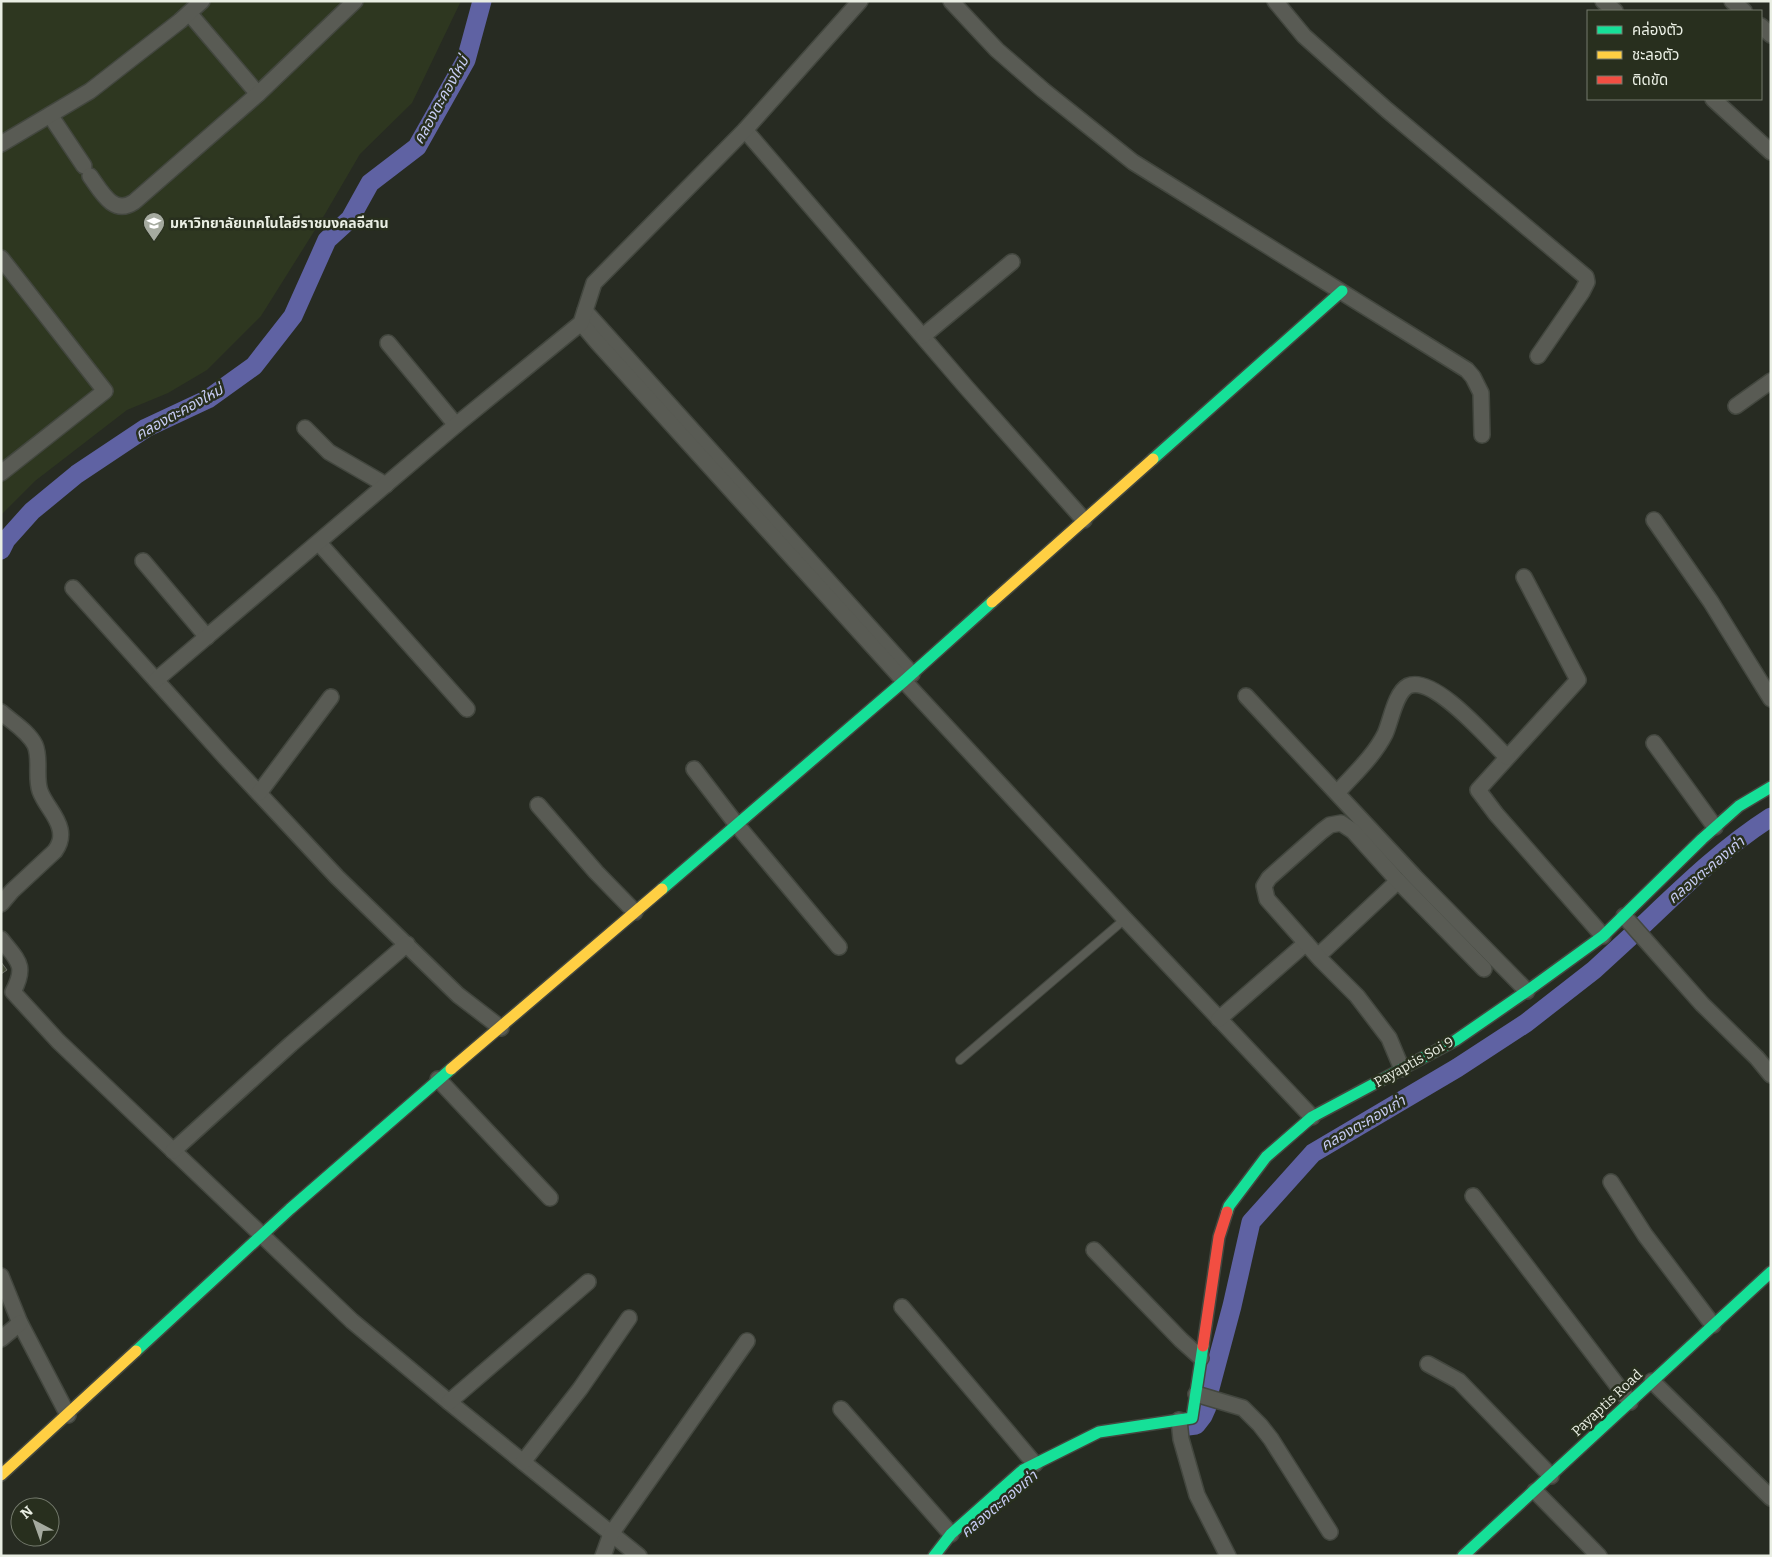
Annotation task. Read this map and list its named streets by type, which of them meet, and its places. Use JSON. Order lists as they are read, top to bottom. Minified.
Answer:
{"streets":{"street":["Payaptis Soi 9","Payaptis Road"]},"water":["คลองตะคองใหม่","คลองตะคองเก่า"],"places":{"school or university":["มหาวิทยาลัยเทคโนโลยีราชมงคลอีสาน"]},"legend":["คล่องตัว","ชะลอตัว","ติดขัด"],"north":"top left"}
